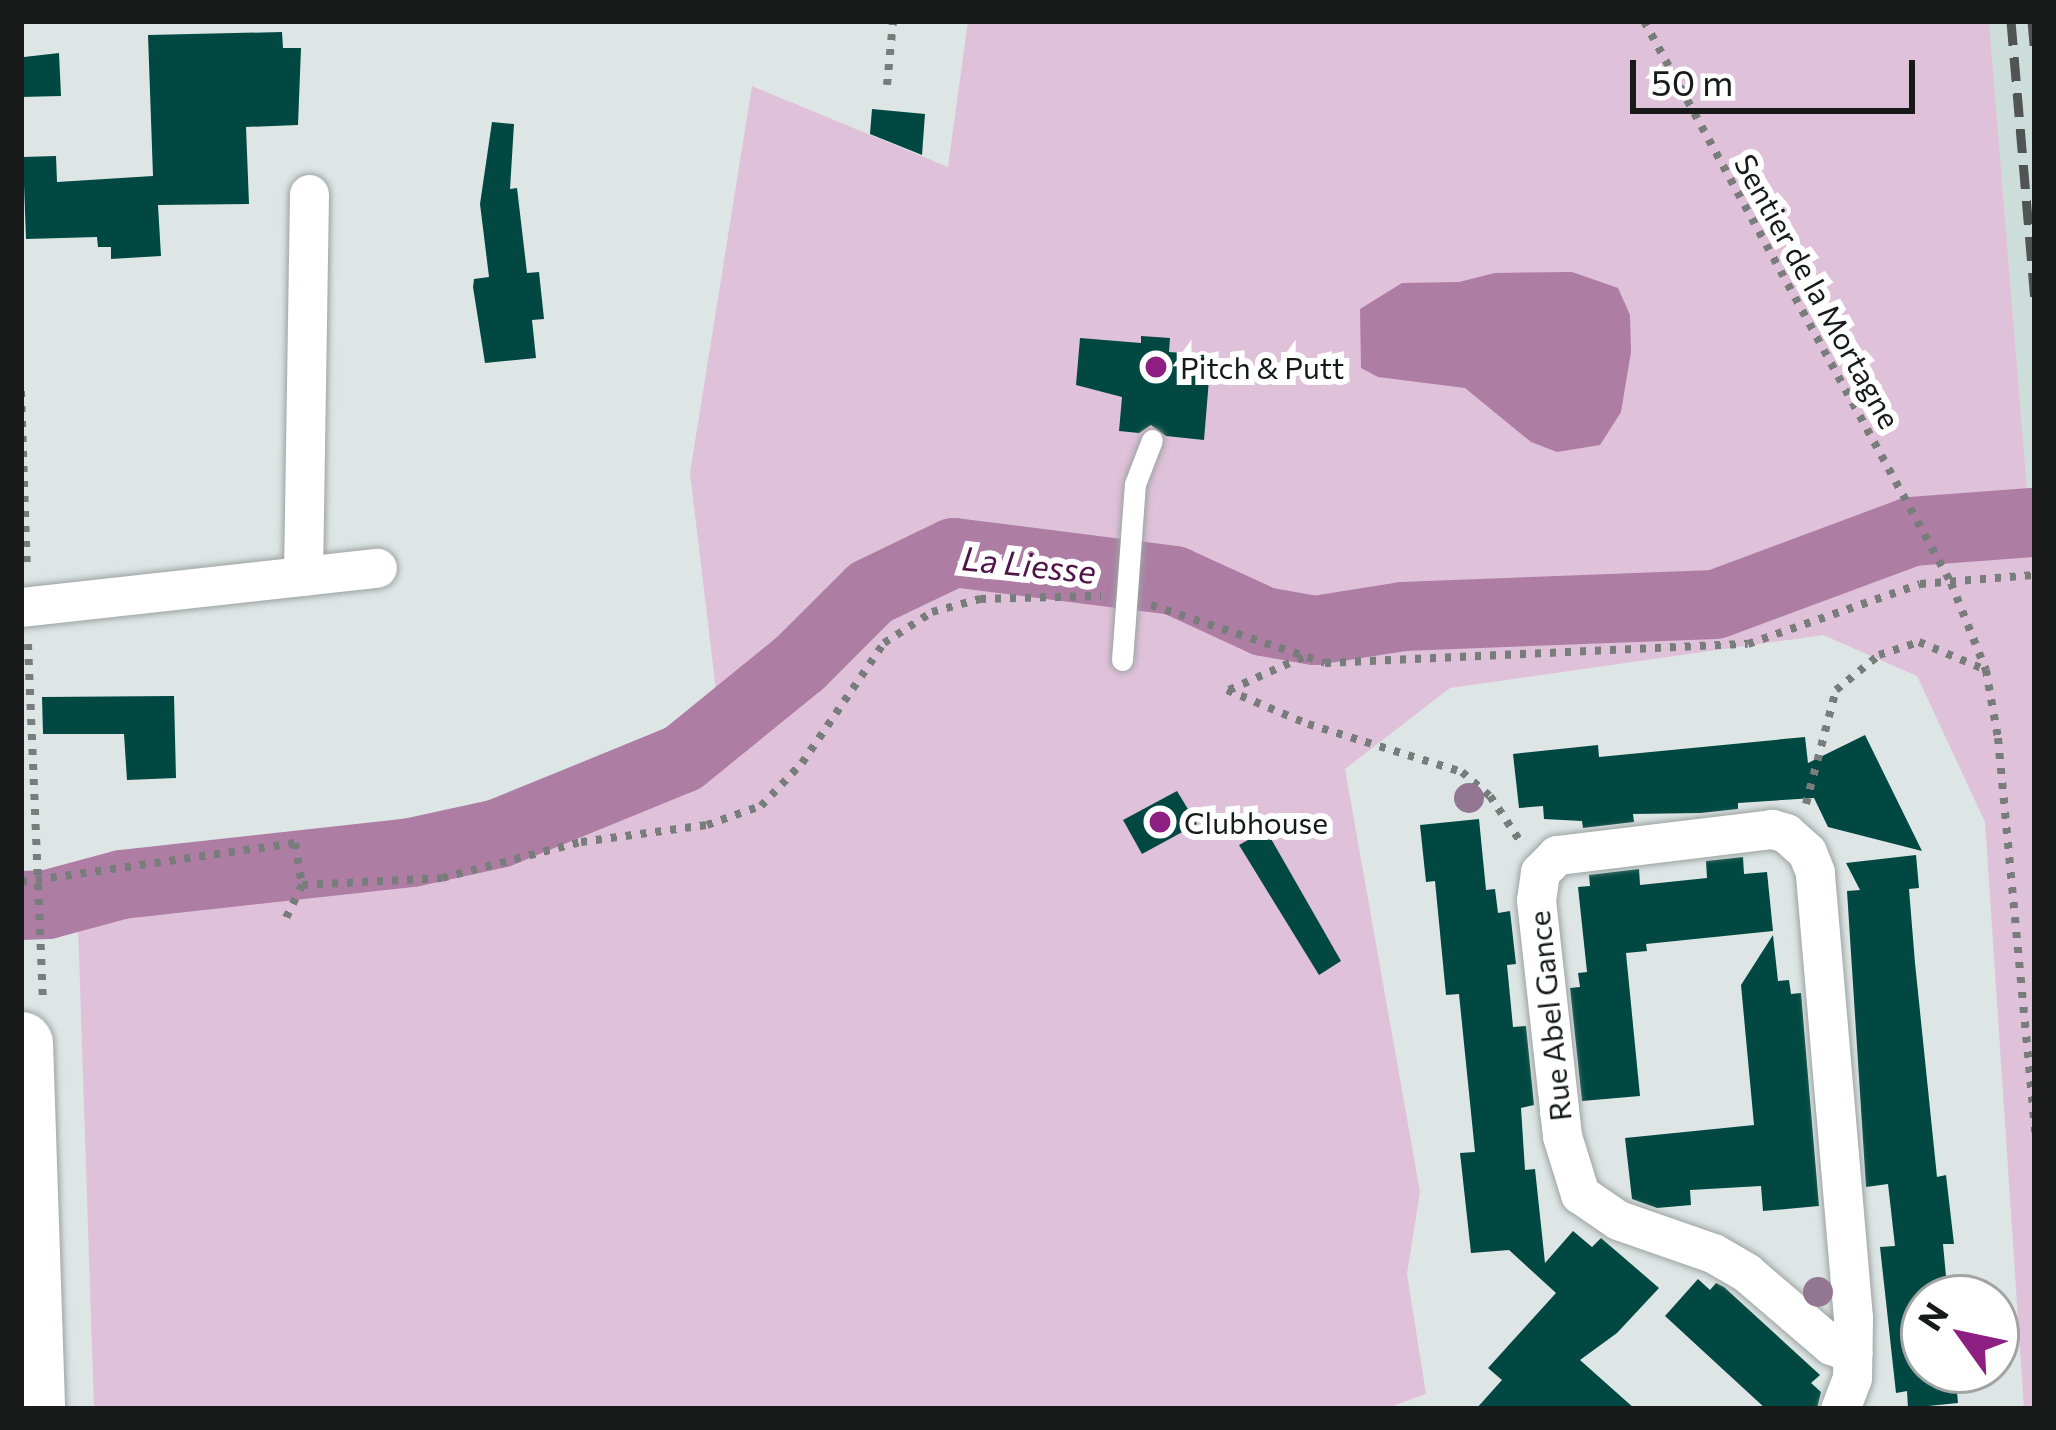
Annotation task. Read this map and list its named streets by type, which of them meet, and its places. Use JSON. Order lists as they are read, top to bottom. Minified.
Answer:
{"streets":{"street":["Rue Abel Gance"],"path":["Sentier de la Mortagne"]},"water":["La Liesse"],"places":["Pitch & Putt","Clubhouse"],"scale_bar":"50 m","north":"top left"}
